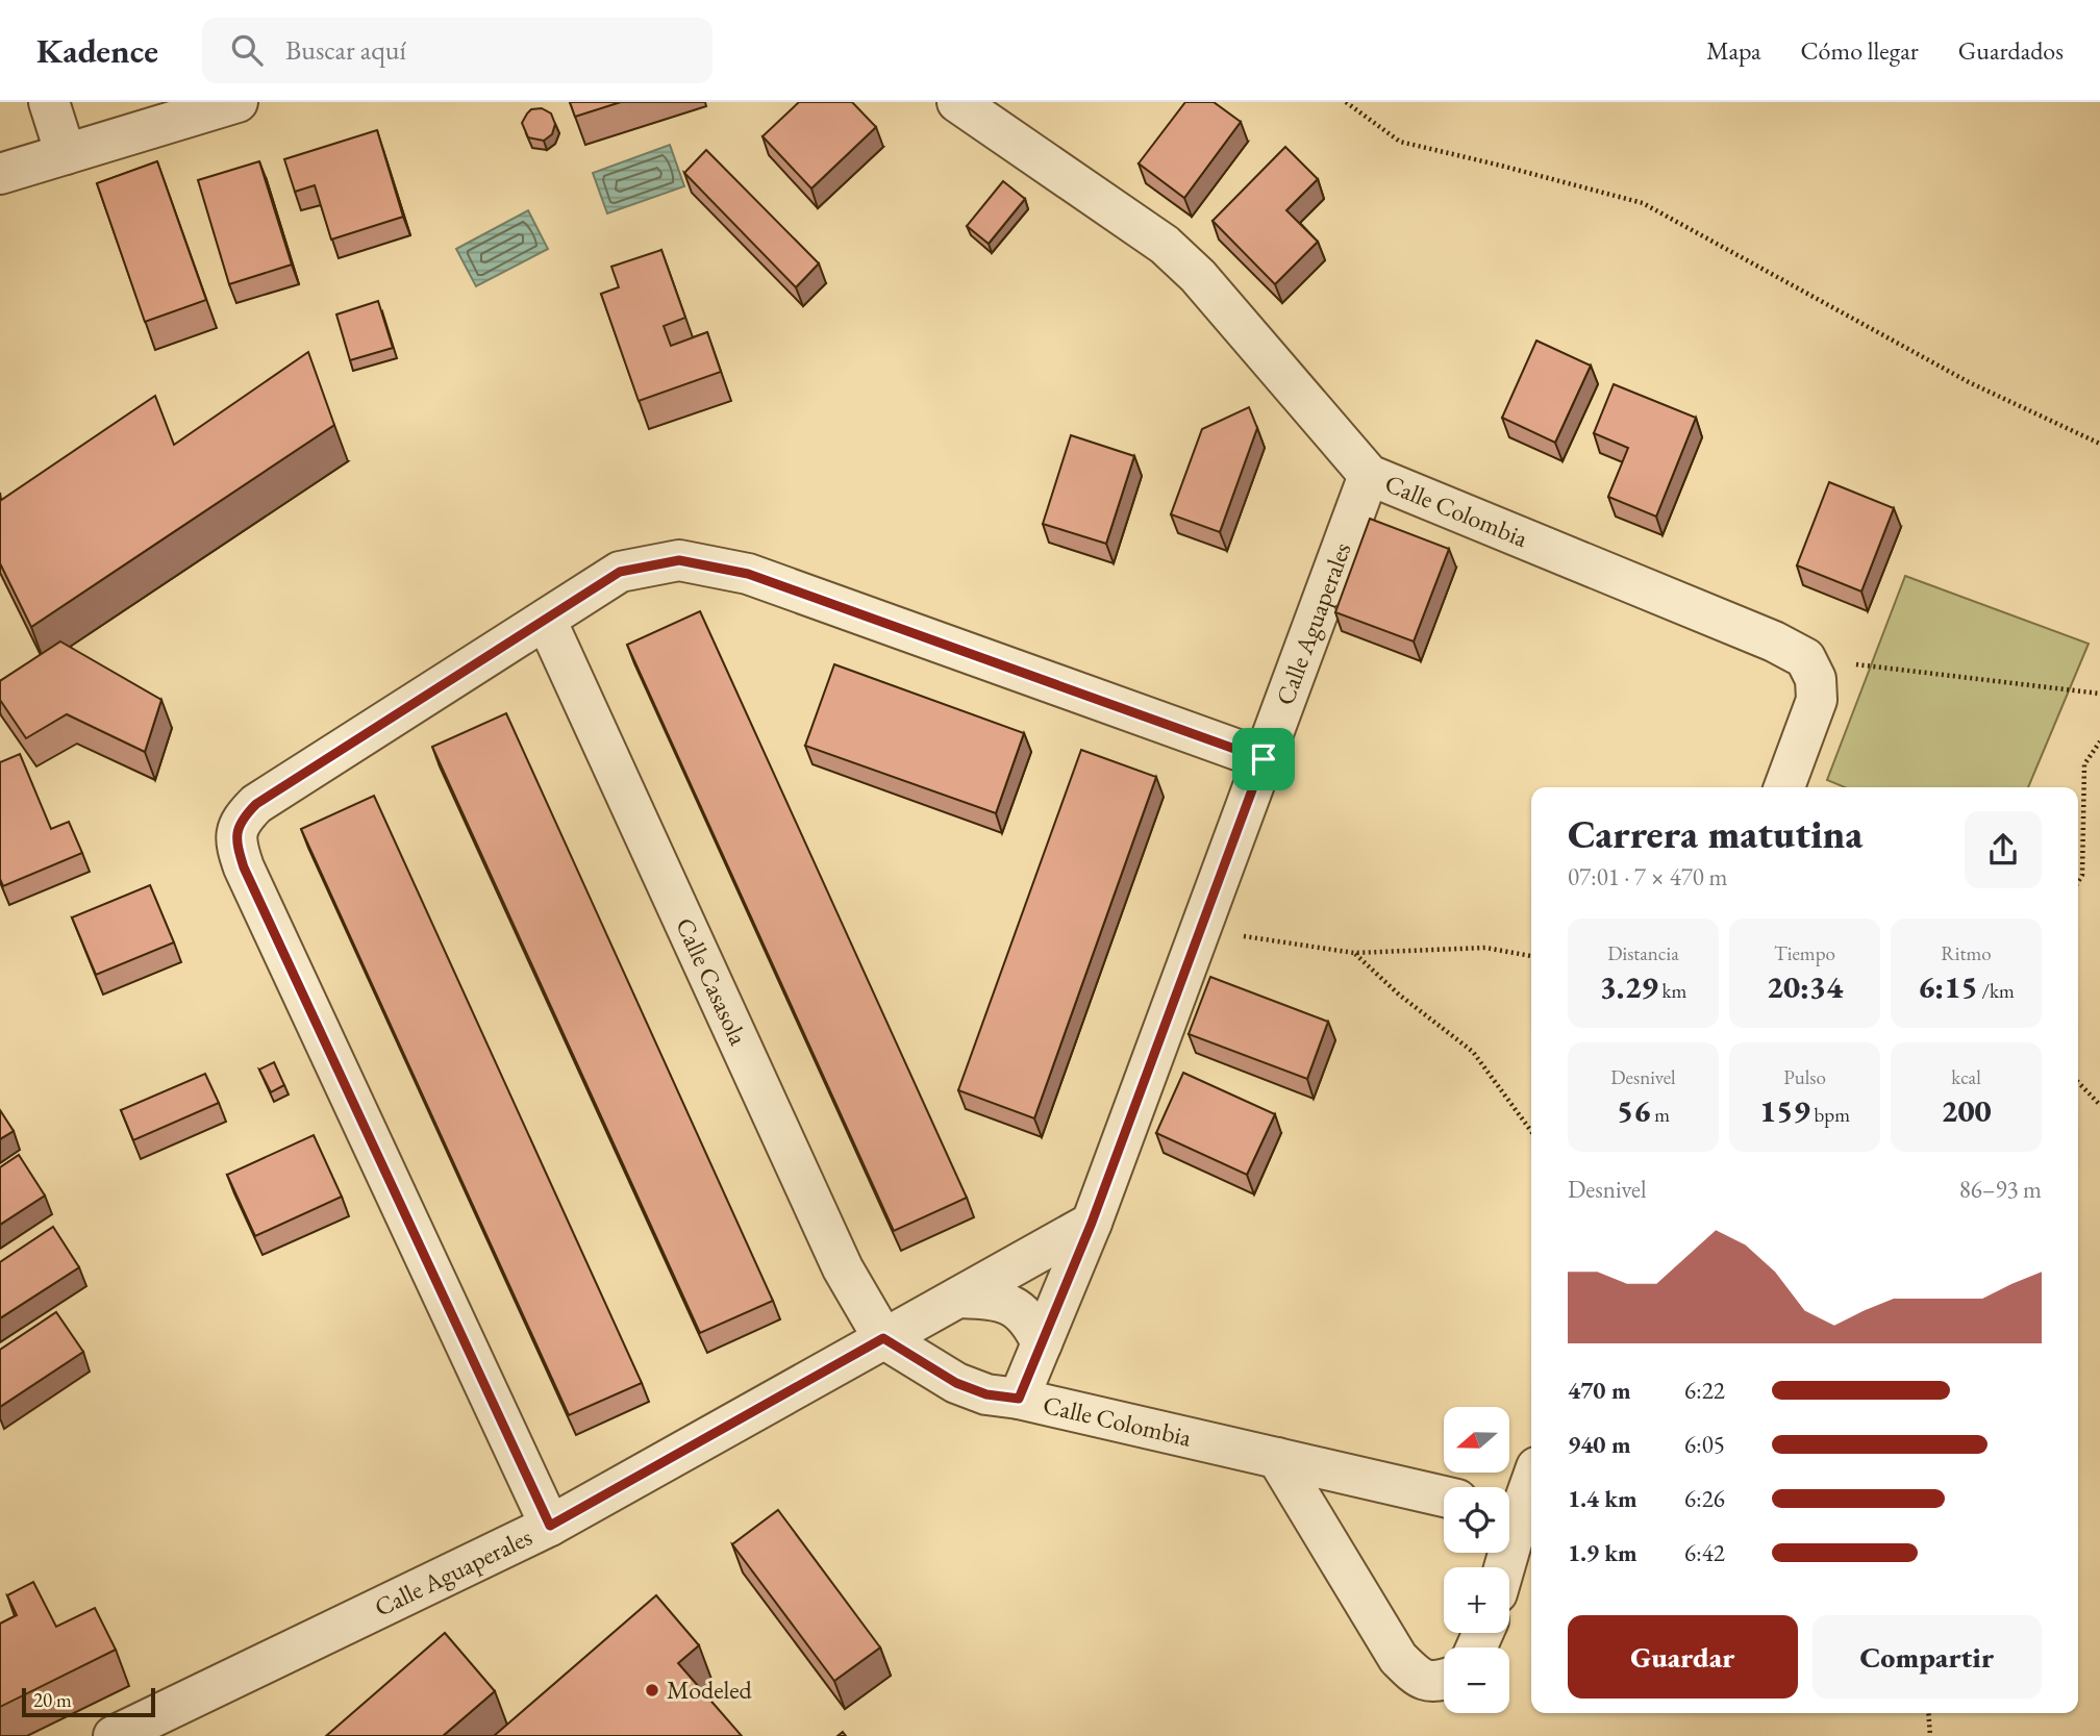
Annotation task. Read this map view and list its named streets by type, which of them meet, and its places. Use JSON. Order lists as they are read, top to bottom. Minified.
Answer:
{"streets":{"street":["Calle Colombia","Calle Aguaperales","Calle Casasola"]},"crossings":[["Calle Colombia","Calle Aguaperales"],["Calle Colombia","Calle Casasola"],["Calle Aguaperales","Calle Casasola"]],"places":["Modeled"],"scale_bar":"20 m","north":"left","page":{"header":"Kadence","search":"Buscar aquí","nav":["Mapa","Cómo llegar","Guardados"],"heading":["Carrera matutina","07:01 · 7 × 470 m"],"stats":[["Distancia","3.29 km"],["Tiempo","20:34"],["Ritmo","6:15 /km"],["Desnivel","56 m"],["Pulso","159 bpm"],["kcal","200"]],"chart":["Desnivel","86–93 m"],"list":[{"name":"470 m","note":"6:22"},{"name":"940 m","note":"6:05"},{"name":"1.4 km","note":"6:26"},{"name":"1.9 km","note":"6:42"}],"map_buttons":["+","−"],"buttons":["Guardar","Compartir"],"scale":"20 m"}}
